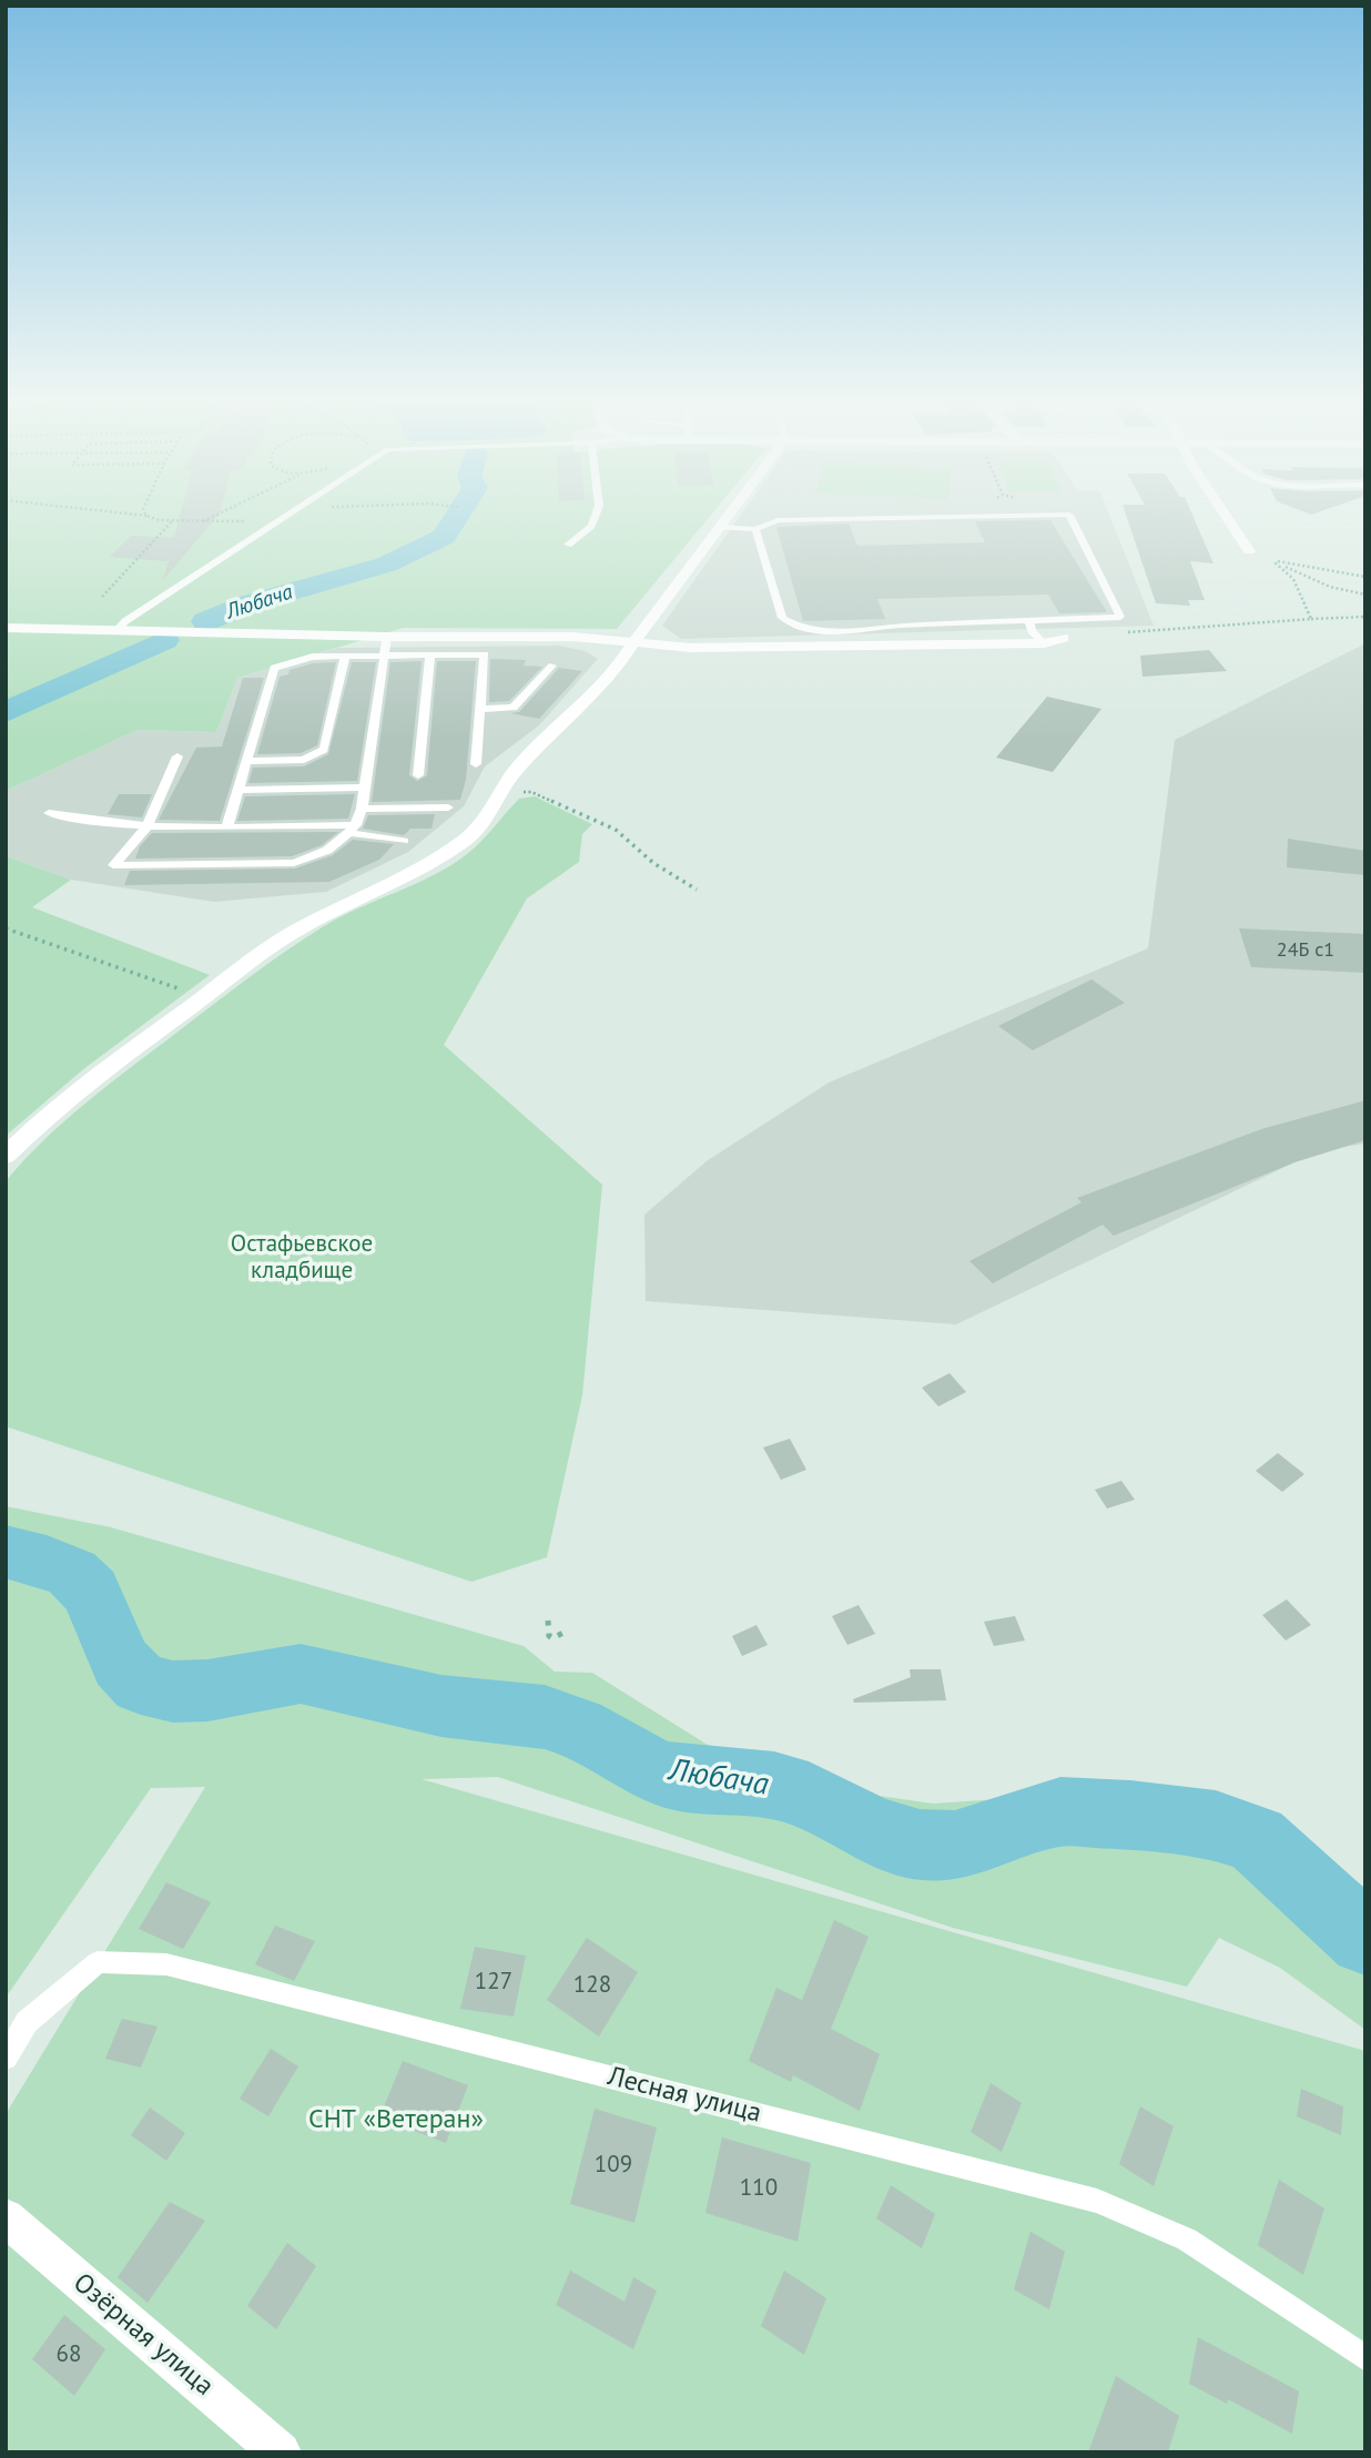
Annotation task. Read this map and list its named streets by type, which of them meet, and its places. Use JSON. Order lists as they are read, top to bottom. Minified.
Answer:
{"streets":{"street":["Озёрная улица"],"lane":["Лесная улица"]},"water":["Любача"],"parks":["Остафьевское кладбище","СНТ «Ветеран»"],"house_numbers":["24Б с1","127","128","109","110","68"]}
